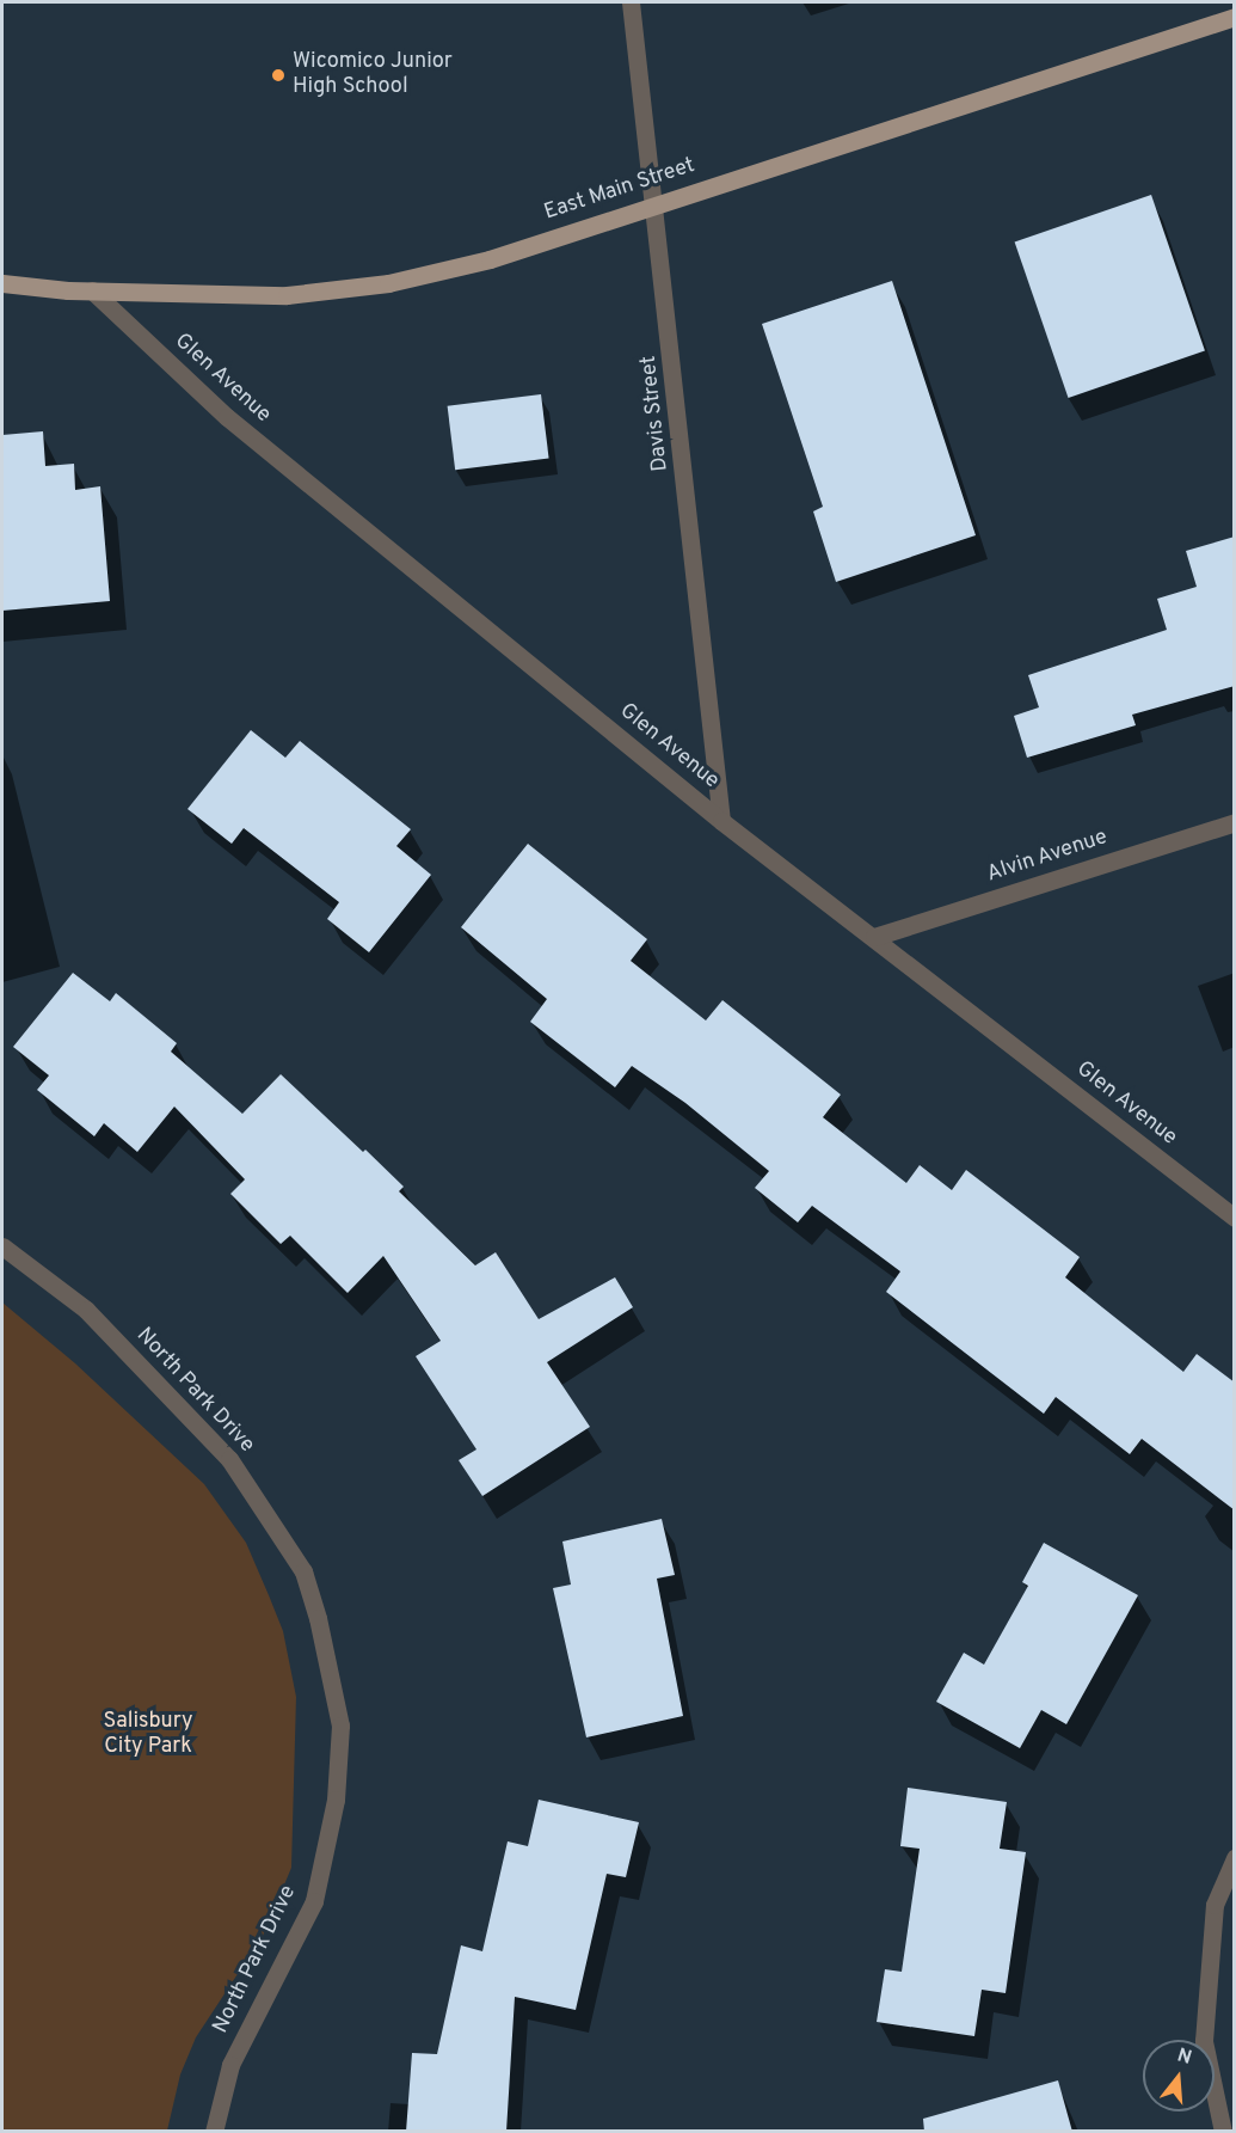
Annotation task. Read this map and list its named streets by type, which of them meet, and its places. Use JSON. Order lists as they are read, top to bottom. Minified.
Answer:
{"streets":{"main road":["East Main Street"],"street":["Glen Avenue","Davis Street","Alvin Avenue","North Park Drive"]},"crossings":[["East Main Street","Glen Avenue"],["East Main Street","Davis Street"],["Glen Avenue","Davis Street"],["Glen Avenue","Alvin Avenue"]],"parks":["Salisbury City Park"],"places":["Wicomico Junior High School"],"north":"top"}
